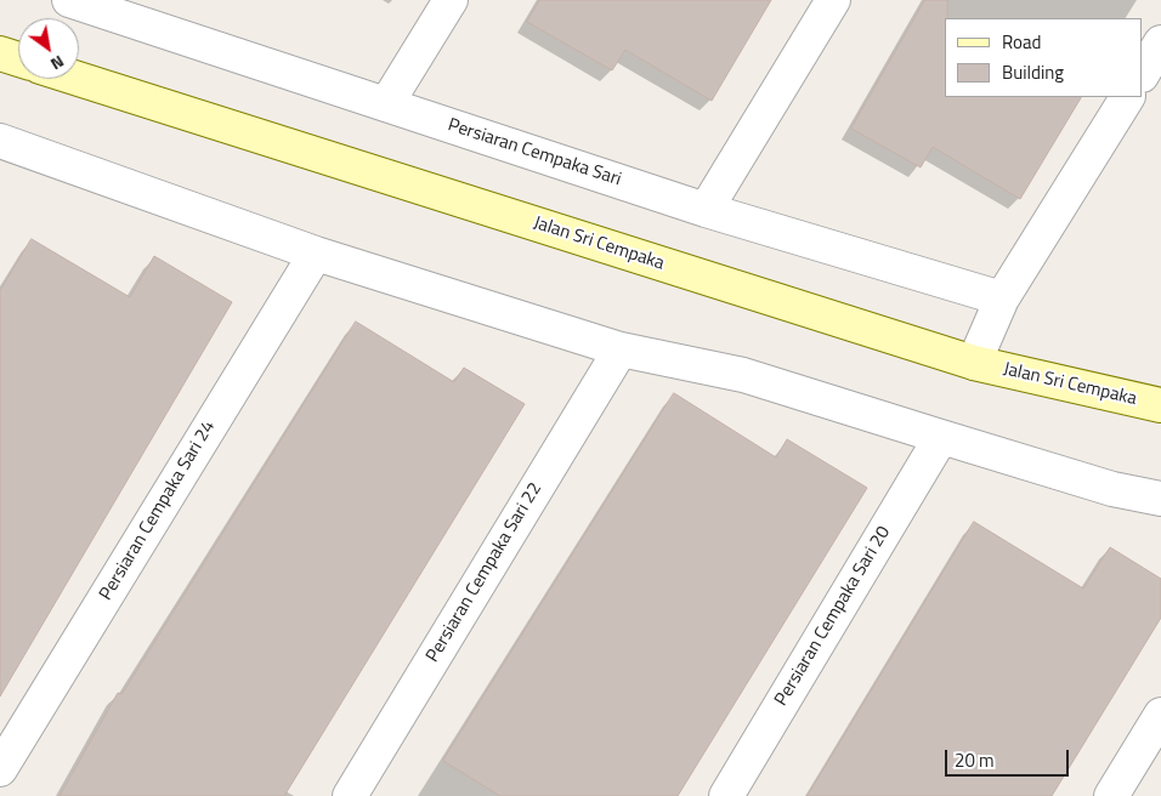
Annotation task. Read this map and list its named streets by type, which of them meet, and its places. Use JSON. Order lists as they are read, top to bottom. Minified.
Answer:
{"streets":{"street":["Persiaran Cempaka Sari","Jalan Sri Cempaka","Persiaran Cempaka Sari 24","Persiaran Cempaka Sari 22","Persiaran Cempaka Sari 20"]},"legend":["Road","Building"],"scale_bar":"20 m","north":"bottom right"}
